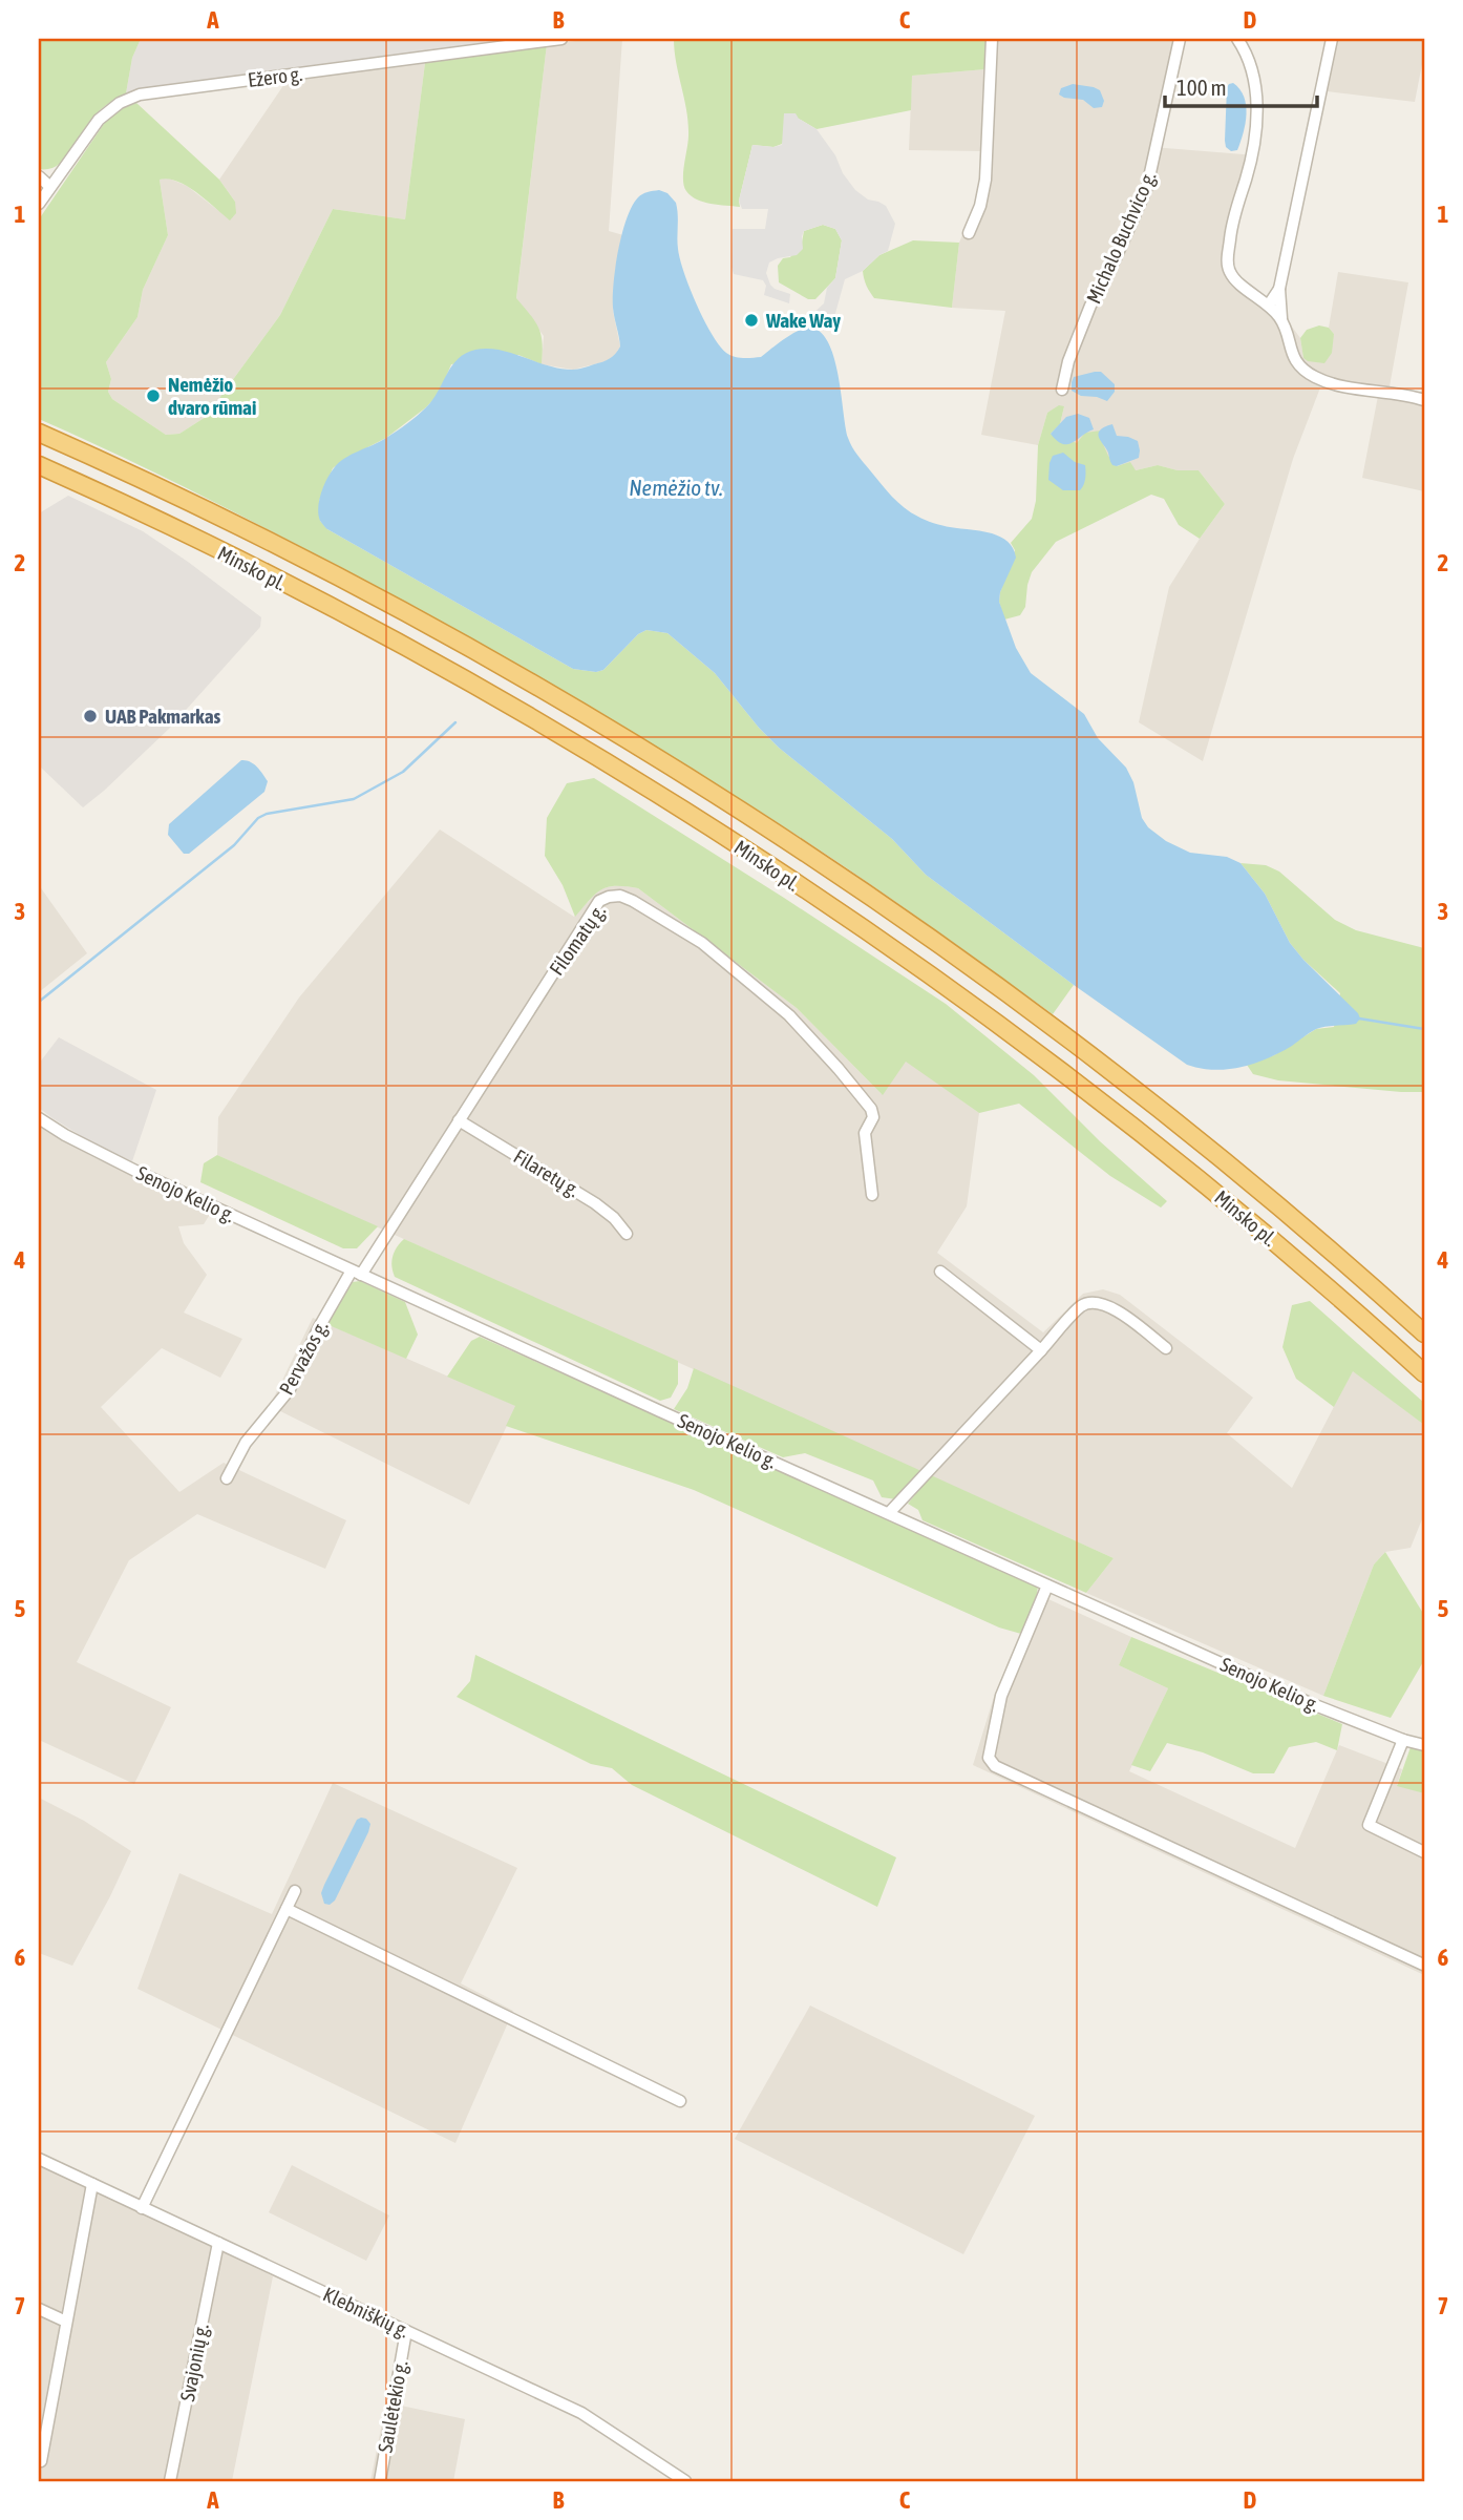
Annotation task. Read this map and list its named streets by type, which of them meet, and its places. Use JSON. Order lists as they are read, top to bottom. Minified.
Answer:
{"streets":{"highway":["Minsko pl."],"street":["Ežero g.","Michalo Buchvico g.","Filomatų g.","Filaretų g.","Senojo Kelio g.","Pervažos g.","Klebniškių g.","Svajonių g.","Saulėtekio g."]},"crossings":[["Filomatų g.","Filaretų g."],["Filomatų g.","Senojo Kelio g."],["Filomatų g.","Pervažos g."],["Senojo Kelio g.","Pervažos g."],["Klebniškių g.","Svajonių g."],["Klebniškių g.","Saulėtekio g."]],"water":["Nemėžio tv."],"places":["Wake Way","Nemėžio dvaro rūmai","UAB Pakmarkas"],"scale_bar":"100 m","grid":{"columns":["A","B","C","D"],"rows":["1","2","3","4","5","6","7"]}}
